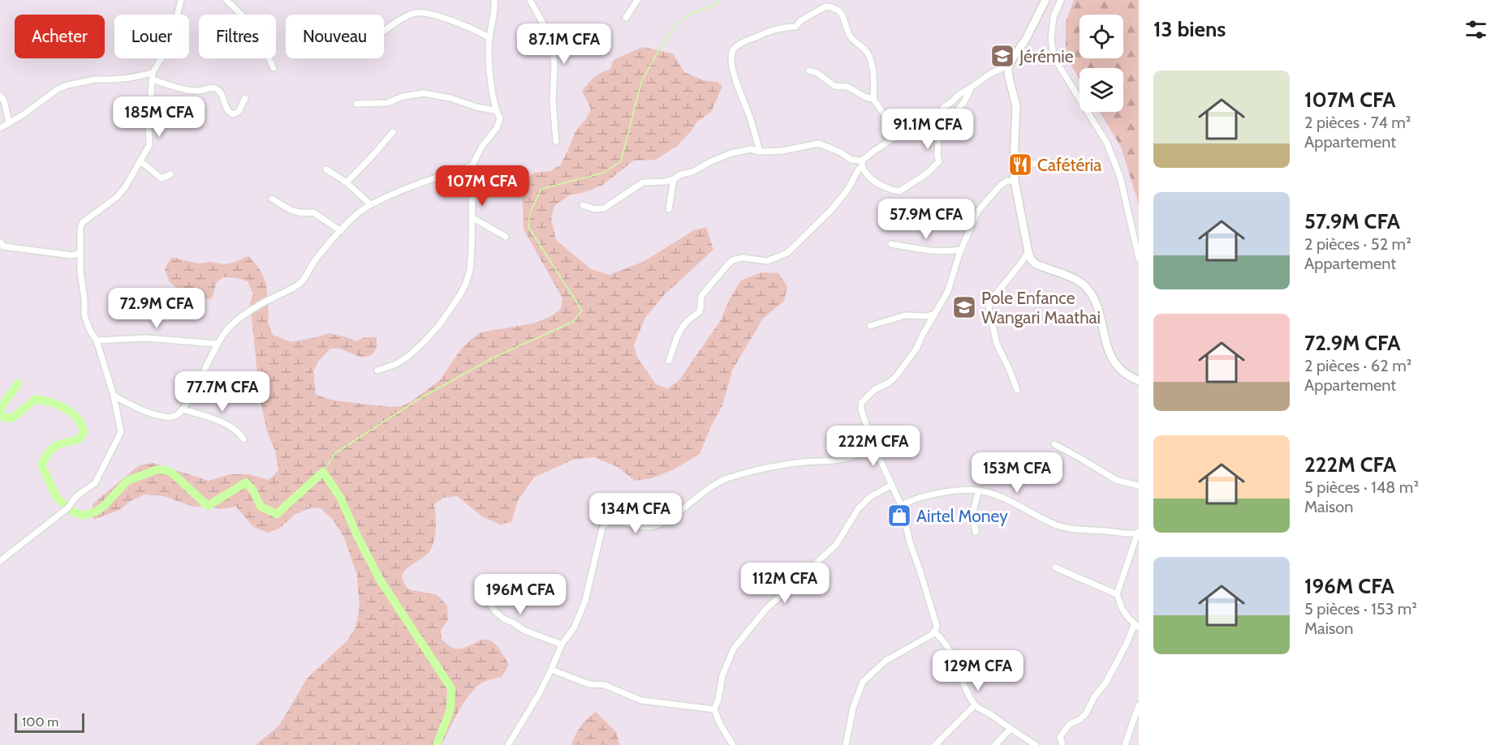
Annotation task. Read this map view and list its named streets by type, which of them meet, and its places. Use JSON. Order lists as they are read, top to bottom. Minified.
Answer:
{"places":{"school or university":["Jérémie","Pole Enfance Wangari Maathai"],"restaurant":["Cafétéria"],"shop":["Airtel Money"]},"scale_bar":"100 m","page":{"heading":"13 biens","chip":["Acheter","Louer","Filtres","Nouveau"],"price":["87.1M CFA","185M CFA","91.1M CFA","107M CFA","57.9M CFA","72.9M CFA","77.7M CFA","222M CFA","153M CFA","134M CFA","112M CFA","196M CFA","129M CFA"],"list":[{"name":"107M CFA","note":"2 pièces · 74 m² · Appartement"},{"name":"57.9M CFA","note":"2 pièces · 52 m² · Appartement"},{"name":"72.9M CFA","note":"2 pièces · 62 m² · Appartement"},{"name":"222M CFA","note":"5 pièces · 148 m² · Maison"},{"name":"196M CFA","note":"5 pièces · 153 m² · Maison"}],"scale":"100 m"}}
